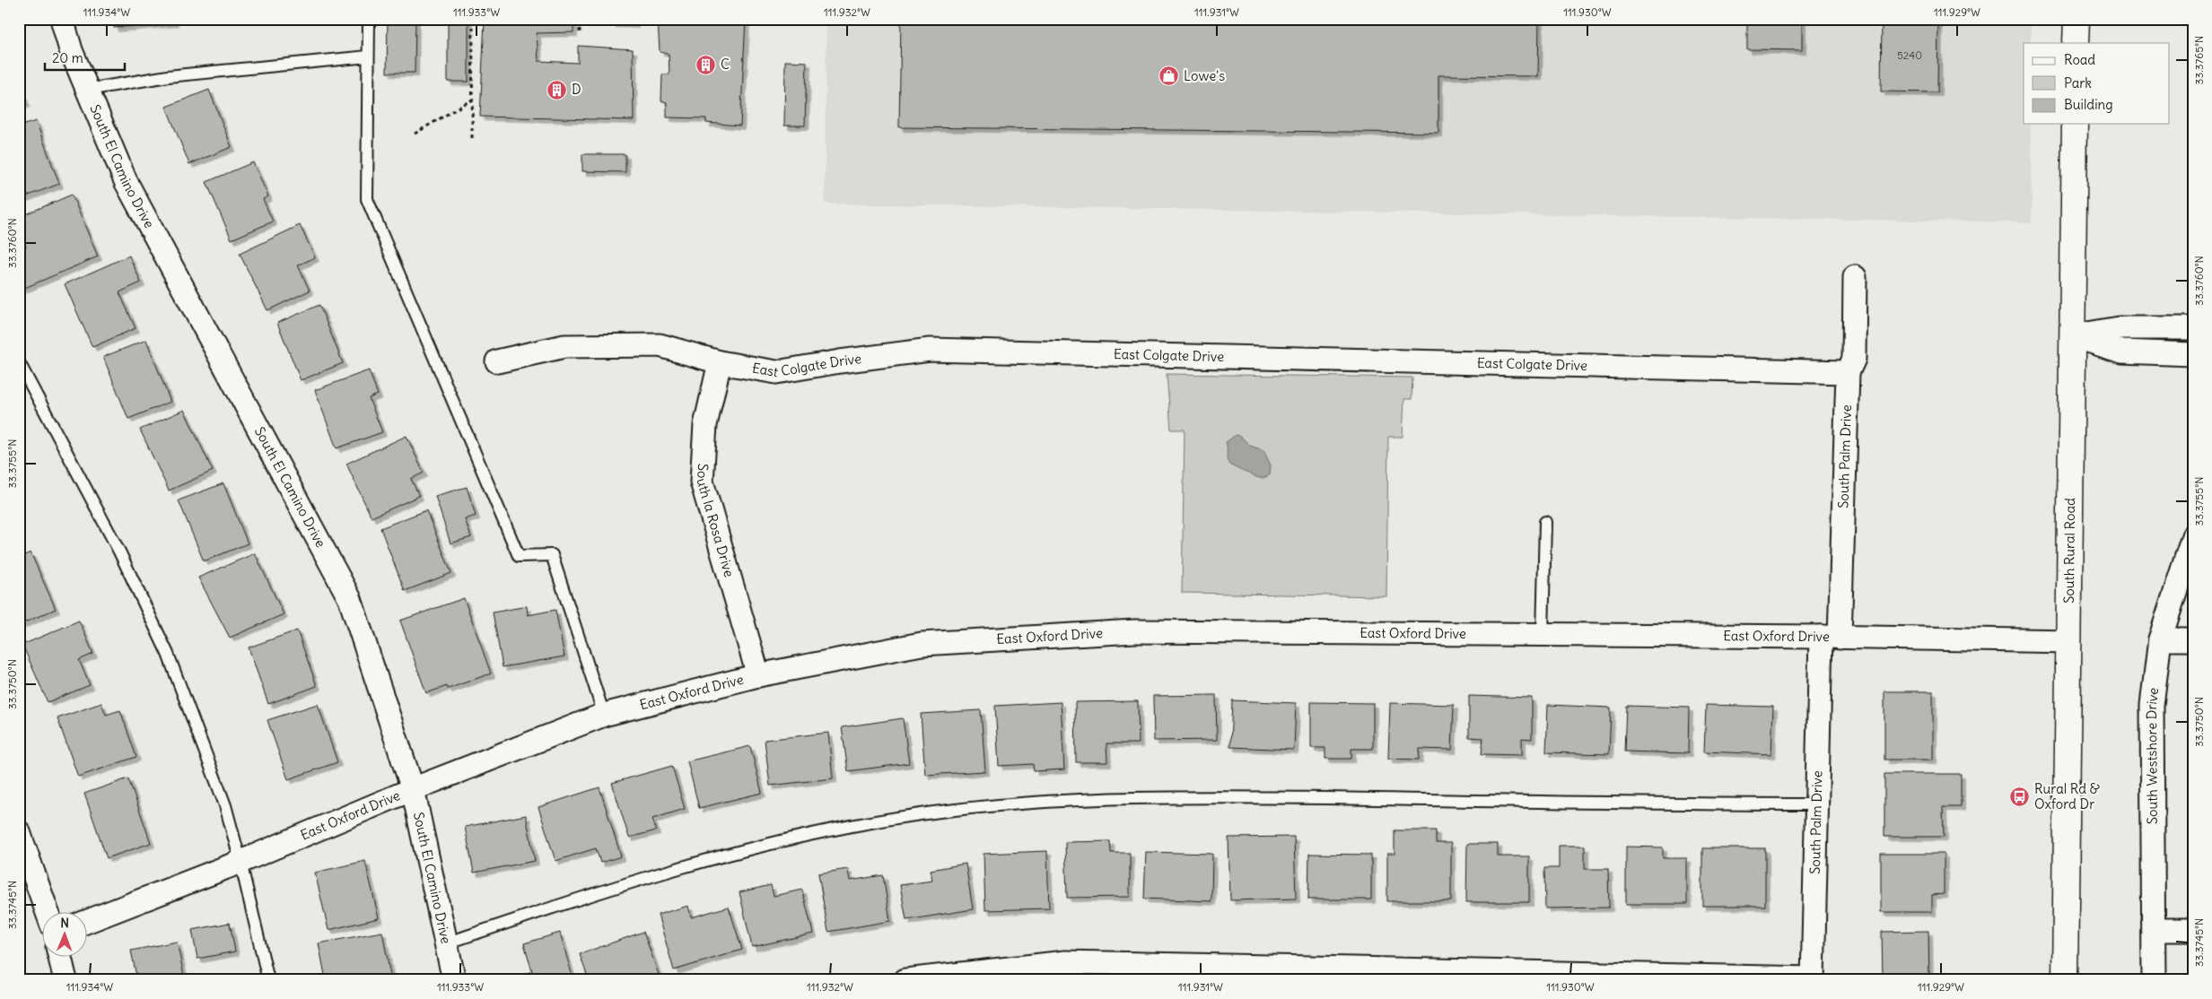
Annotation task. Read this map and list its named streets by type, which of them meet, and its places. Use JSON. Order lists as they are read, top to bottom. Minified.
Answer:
{"streets":{"main road":["South Rural Road"],"street":["South El Camino Drive","East Colgate Drive","South Palm Drive","South la Rosa Drive","East Oxford Drive","South Westshore Drive"]},"crossings":[["South El Camino Drive","East Oxford Drive"],["East Colgate Drive","South Palm Drive"],["East Colgate Drive","South la Rosa Drive"],["South Palm Drive","East Oxford Drive"],["South la Rosa Drive","East Oxford Drive"],["South Rural Road","East Oxford Drive"]],"places":{"building":["C","D"],"shop":["Lowe's"],"bus stop":["Rural Rd & Oxford Dr"]},"house_numbers":["5240"],"legend":["Road","Park","Building"],"scale_bar":"20 m","north":"top","coordinates":["111.934°W","111.933°W","111.932°W","111.931°W","111.930°W","111.929°W","33.3765°N","33.3760°N","33.3755°N","33.3750°N","33.3745°N"]}
